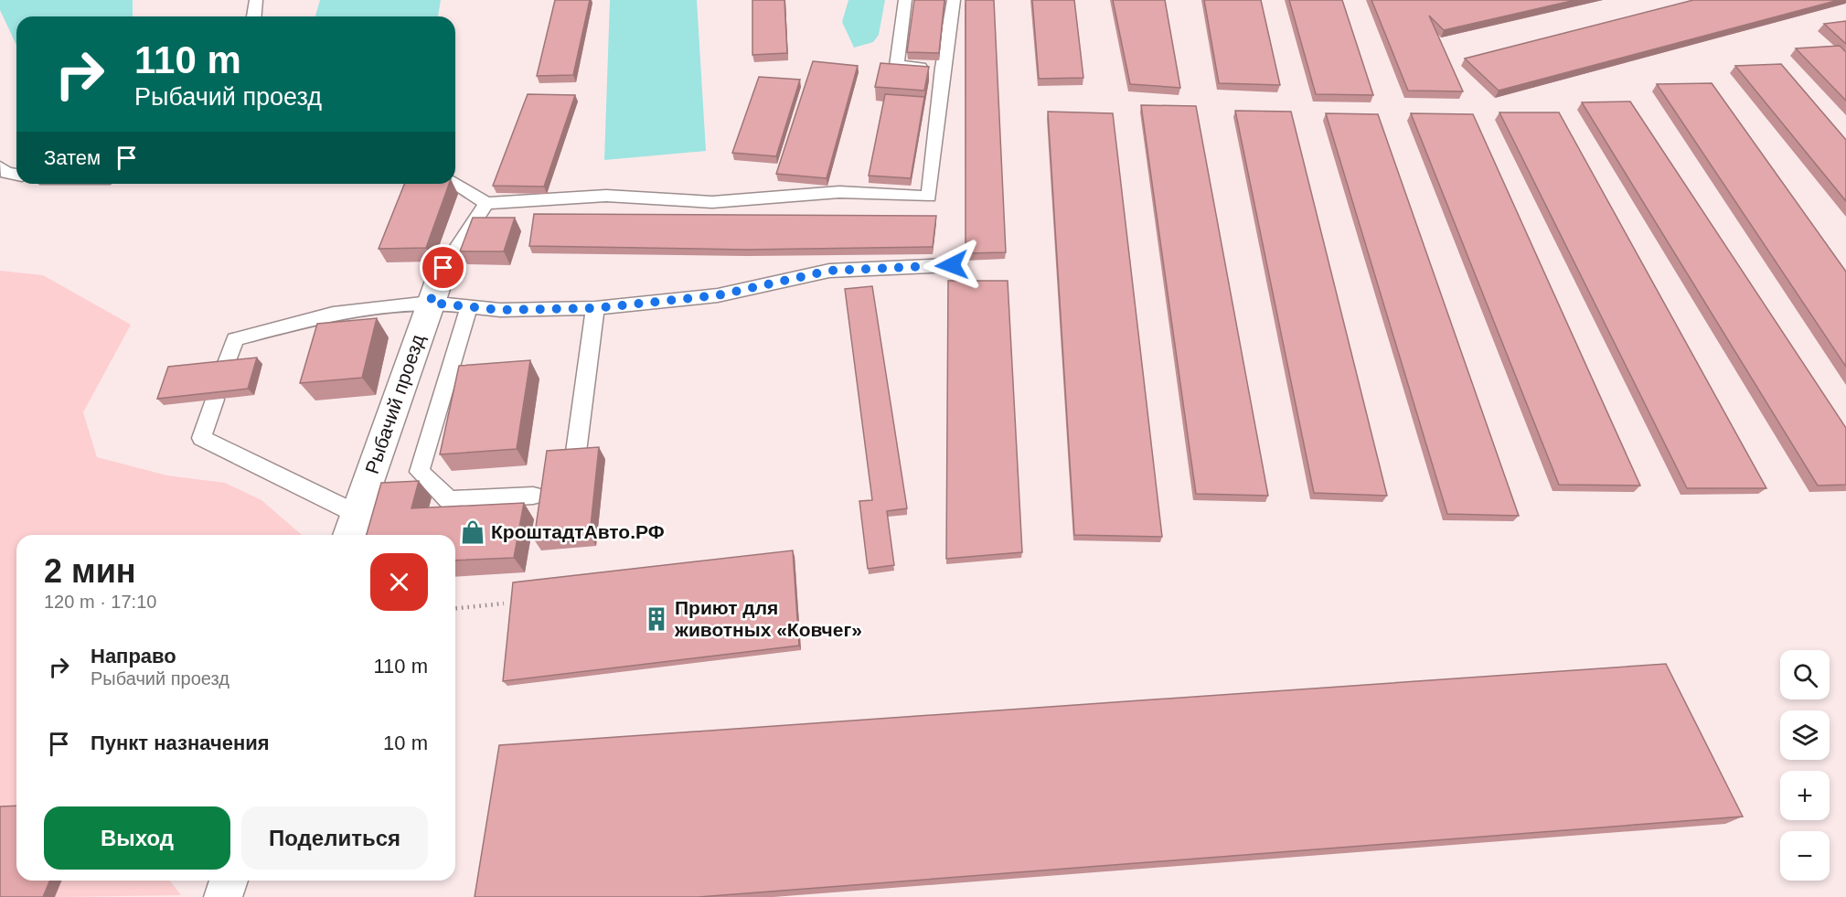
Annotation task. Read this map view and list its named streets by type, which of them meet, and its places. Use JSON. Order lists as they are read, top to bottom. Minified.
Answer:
{"streets":{"street":["Рыбачий проезд"]},"places":{"shop":["КроштадтАвто.РФ"],"building":["Приют для животных «Ковчег»"]},"page":{"turn":["110 m","Рыбачий проезд"],"then":"Затем","heading":["2 мин","120 m · 17:10"],"list":[{"name":"Направо","note":"Рыбачий проезд","value":"110 m"},{"name":"Пункт назначения","value":"10 m"}],"map_buttons":["+","−"],"buttons":["Выход","Поделиться"]}}
